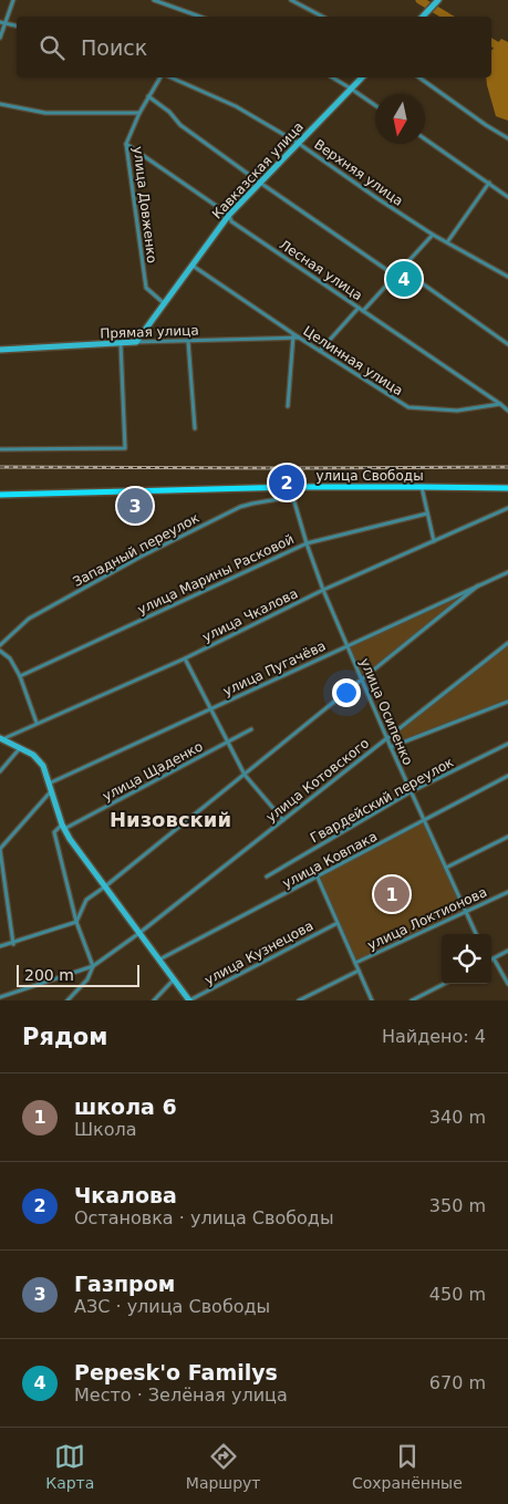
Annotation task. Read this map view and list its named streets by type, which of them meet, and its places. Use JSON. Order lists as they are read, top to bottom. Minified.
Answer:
{"streets":{"main road":["улица Свободы"],"street":["Кавказская улица","Верхняя улица","улица Довженко","Лесная улица","Прямая улица","Целинная улица","Западный переулок","улица Марины Расковой","улица Чкалова","улица Пугачёва","улица Осипенко","улица Щаденко","улица Котовского","Гвардейский переулок","улица Ковпака","улица Локтионова","улица Кузнецова"]},"crossings":[["Кавказская улица","Верхняя улица"],["Кавказская улица","улица Довженко"],["Кавказская улица","Лесная улица"],["Кавказская улица","Прямая улица"],["Кавказская улица","Целинная улица"],["улица Довженко","Лесная улица"],["Лесная улица","Целинная улица"],["Прямая улица","Целинная улица"],["улица Свободы","улица Осипенко"],["Западный переулок","улица Осипенко"],["улица Марины Расковой","улица Осипенко"],["улица Чкалова","улица Осипенко"],["улица Пугачёва","улица Осипенко"],["улица Осипенко","улица Котовского"],["улица Осипенко","Гвардейский переулок"],["улица Осипенко","улица Ковпака"],["улица Осипенко","улица Локтионова"]],"districts":["Низовский"],"scale_bar":"200 m","north":"bottom","page":{"search":"Поиск","pins":["4","2","3","1"],"scale":"200 m","heading":["Рядом","Найдено: 4"],"list":[{"mark":"1","name":"школа 6","note":"Школа","value":"340 m"},{"mark":"2","name":"Чкалова","note":"Остановка · улица Свободы","value":"350 m"},{"mark":"3","name":"Газпром","note":"АЗС · улица Свободы","value":"450 m"},{"mark":"4","name":"Pepesk'o Familys","note":"Место · Зелёная улица","value":"670 m"}],"nav":["Карта","Маршрут","Сохранённые"]}}
